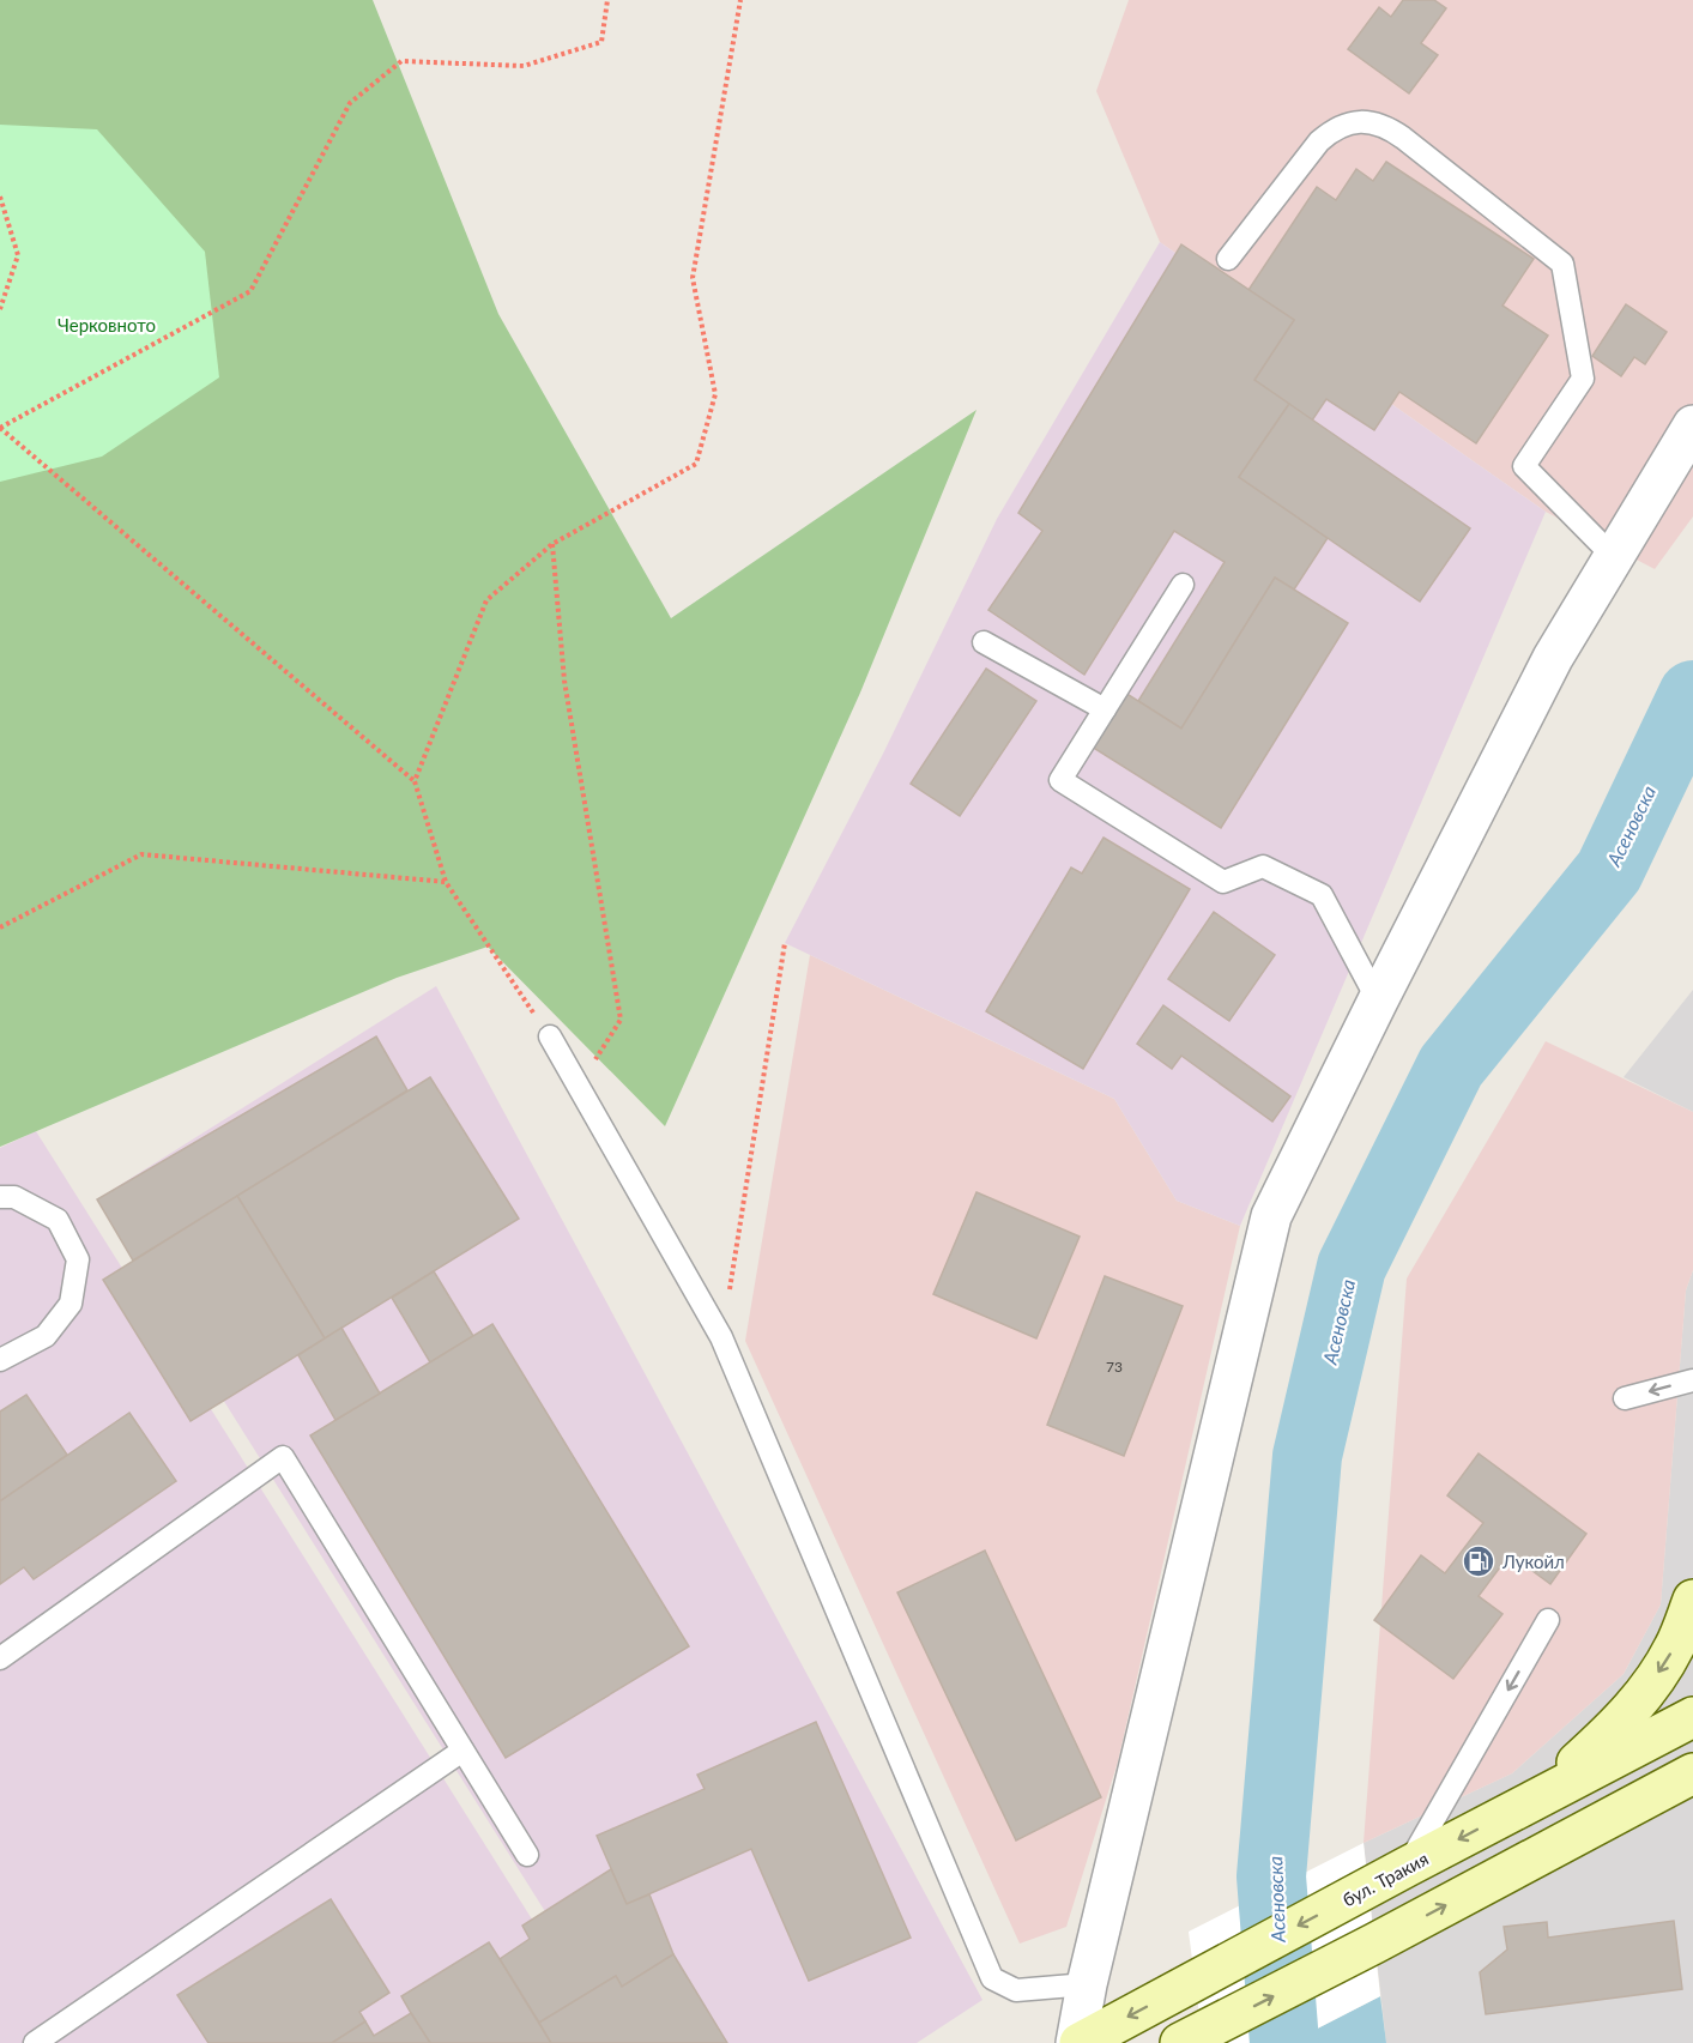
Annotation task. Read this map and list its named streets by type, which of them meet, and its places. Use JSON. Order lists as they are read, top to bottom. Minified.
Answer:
{"streets":{"main road":["бул. Тракия"]},"water":["Асеновска"],"parks":["Черковното"],"places":{"fuel station":["Лукойл"]},"house_numbers":["73"]}
